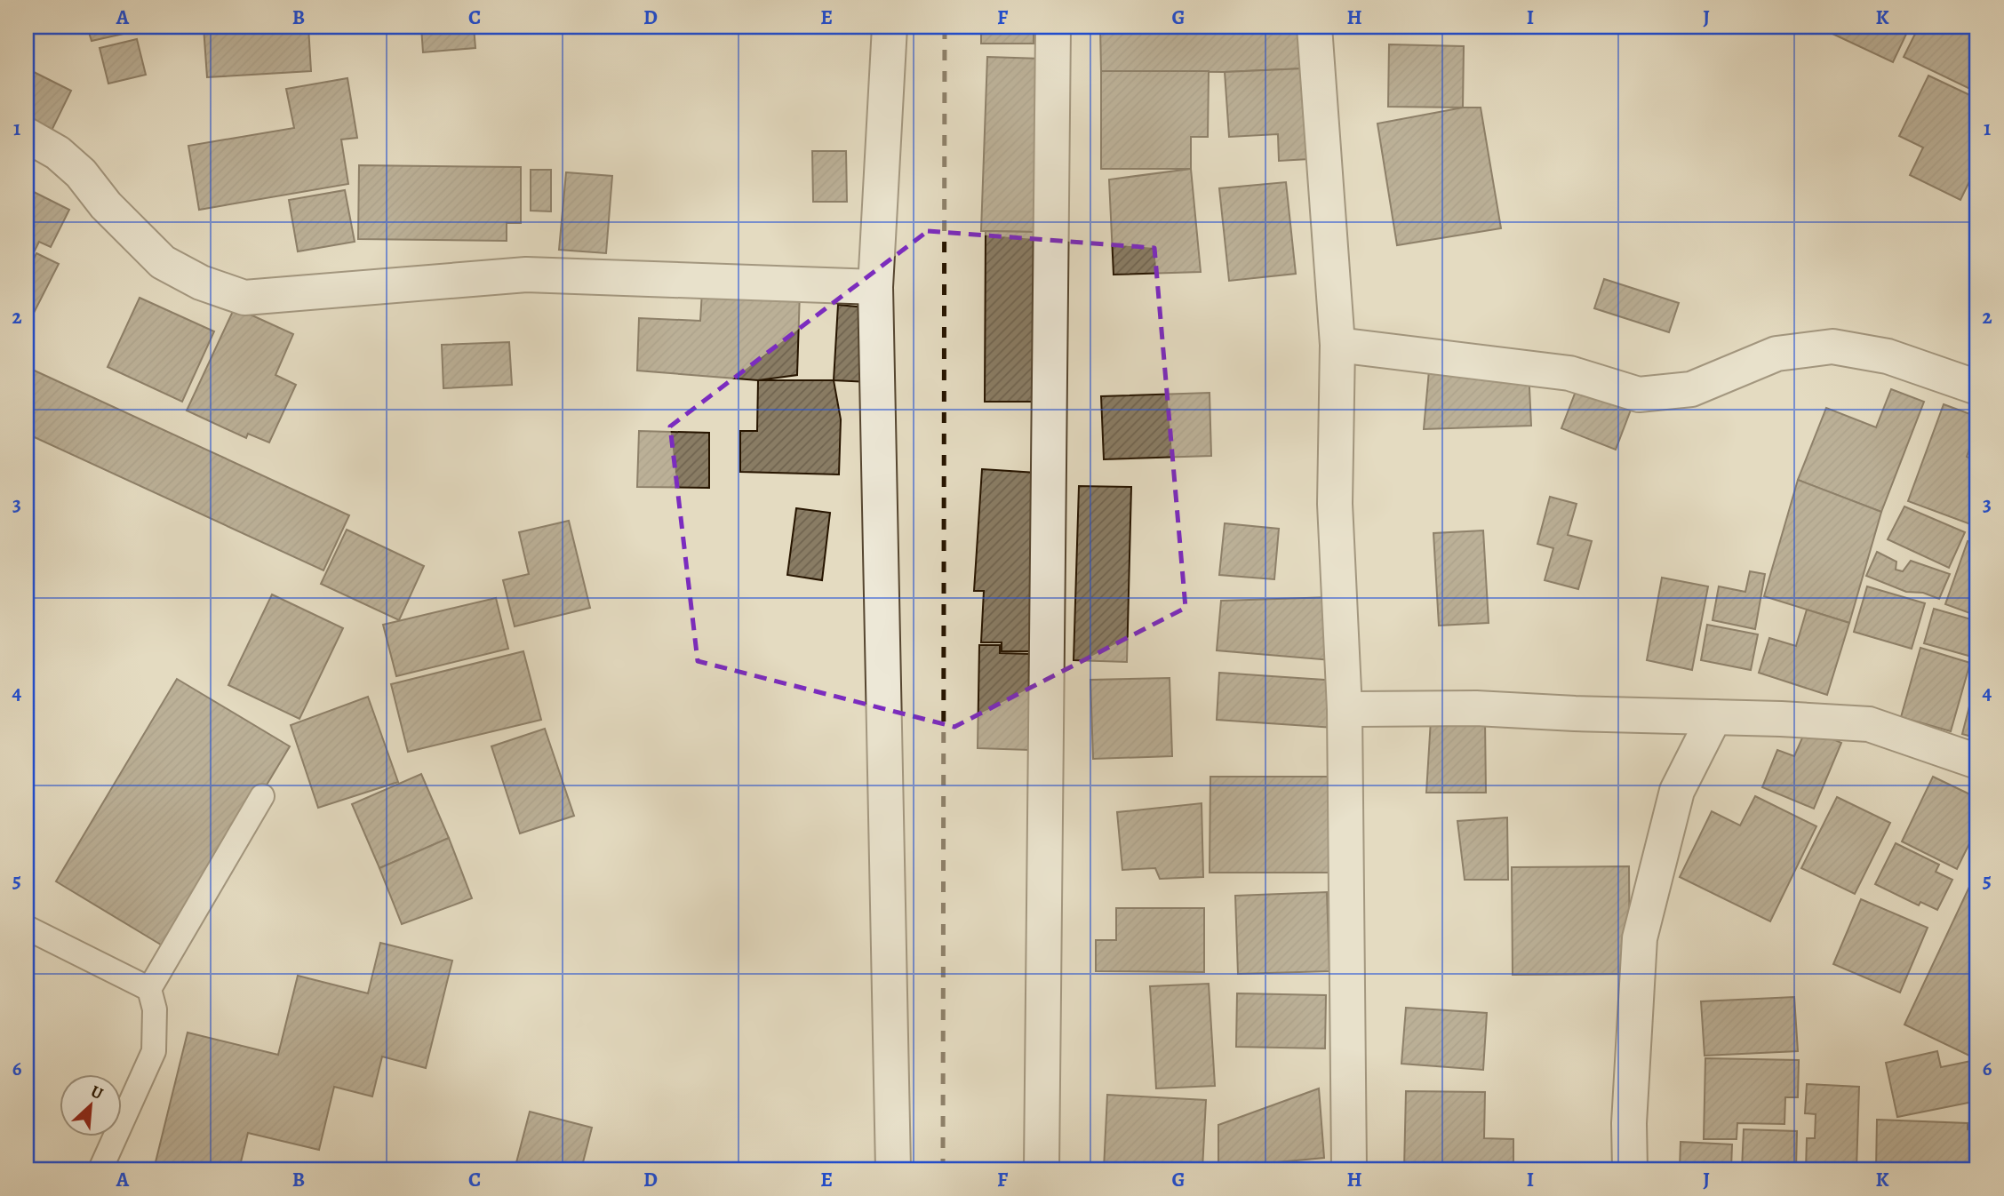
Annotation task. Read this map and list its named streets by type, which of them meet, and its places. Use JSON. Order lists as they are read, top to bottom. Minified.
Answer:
{"north":"top right","grid":{"columns":["A","B","C","D","E","F","G","H","I","J","K"],"rows":["1","2","3","4","5","6"]}}
